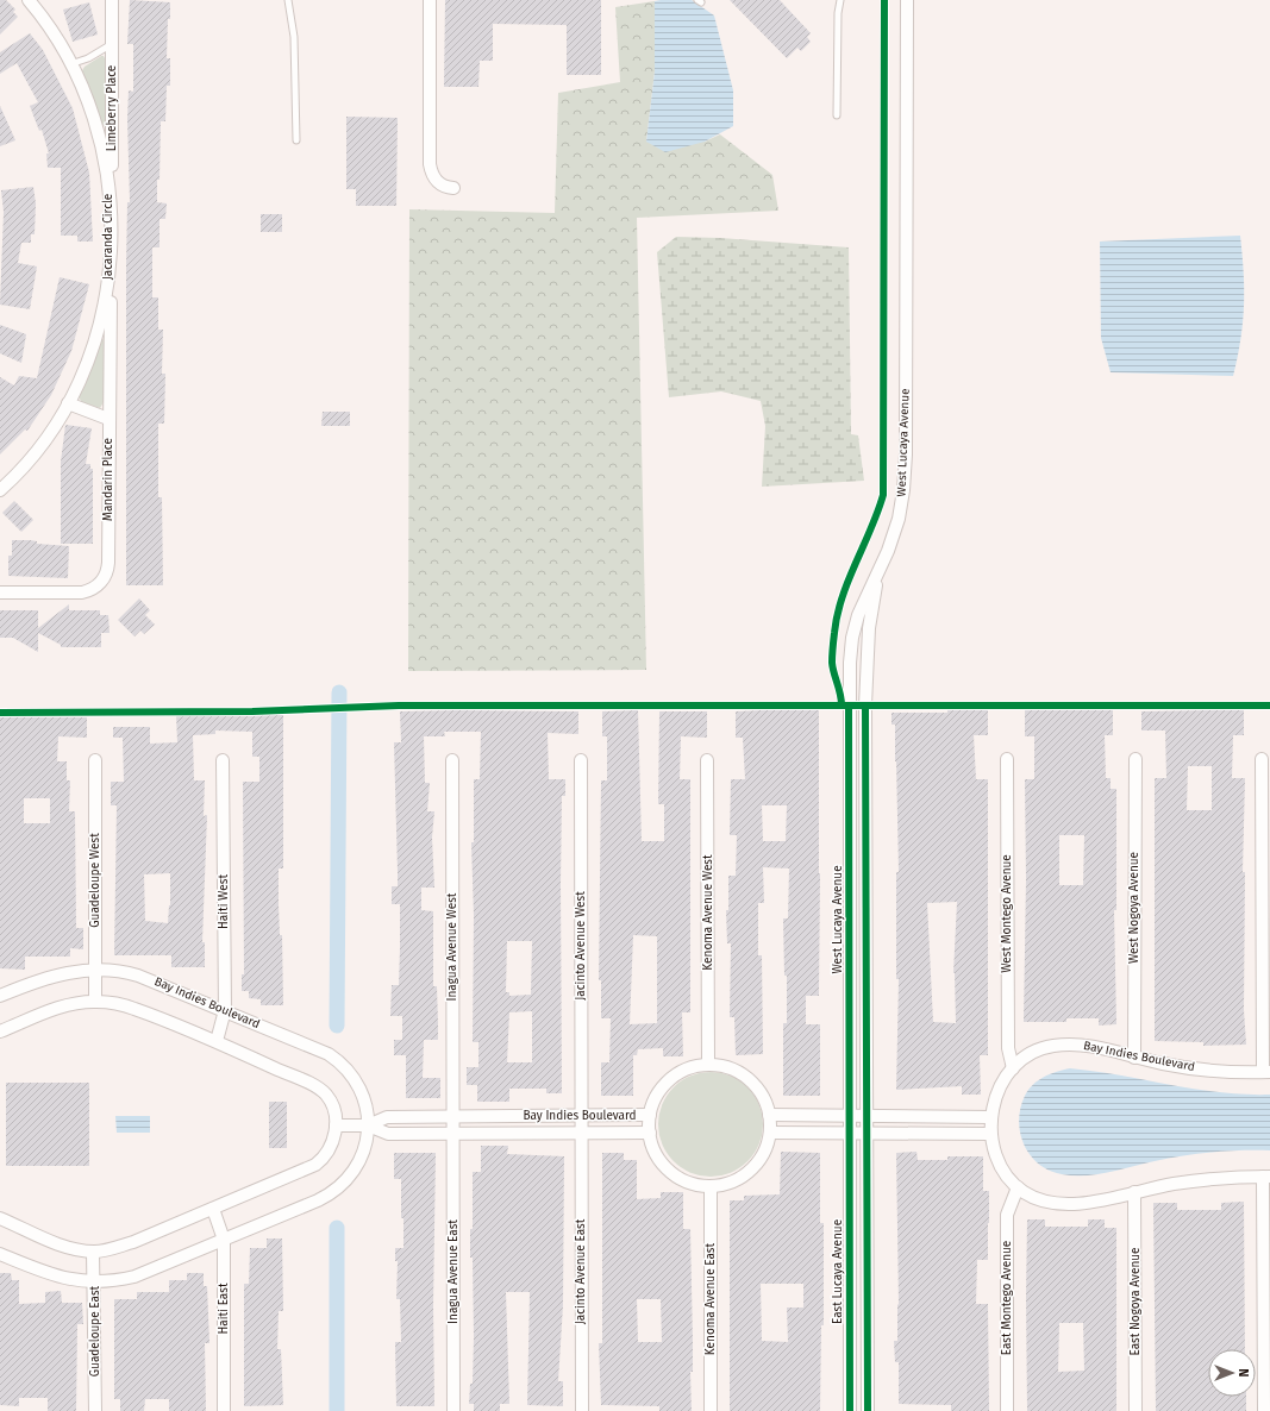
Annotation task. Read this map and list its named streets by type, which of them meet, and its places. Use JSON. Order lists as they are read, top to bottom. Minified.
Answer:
{"streets":{"street":["Limeberry Place","Jacaranda Circle","West Lucaya Avenue","Mandarin Place","Guadeloupe West","Haiti West","West Nogoya Avenue","Kenoma Avenue West","West Montego Avenue","Jacinto Avenue West","Inagua Avenue West","Bay Indies Boulevard","Inagua Avenue East","Jacinto Avenue East","East Lucaya Avenue","East Montego Avenue","Kenoma Avenue East","East Nogoya Avenue","Haiti East","Guadeloupe East"]},"crossings":[["Limeberry Place","Jacaranda Circle"],["Jacaranda Circle","Mandarin Place"],["West Lucaya Avenue","East Lucaya Avenue"],["Guadeloupe West","Bay Indies Boulevard"],["Haiti West","Bay Indies Boulevard"],["West Nogoya Avenue","Bay Indies Boulevard"],["Kenoma Avenue West","Bay Indies Boulevard"],["Kenoma Avenue West","Kenoma Avenue East"],["West Montego Avenue","Bay Indies Boulevard"],["Jacinto Avenue West","Bay Indies Boulevard"],["Jacinto Avenue West","Jacinto Avenue East"],["Inagua Avenue West","Bay Indies Boulevard"],["Inagua Avenue West","Inagua Avenue East"],["Bay Indies Boulevard","Inagua Avenue East"],["Bay Indies Boulevard","Jacinto Avenue East"],["Bay Indies Boulevard","East Montego Avenue"],["Bay Indies Boulevard","Kenoma Avenue East"],["Bay Indies Boulevard","East Nogoya Avenue"],["Bay Indies Boulevard","Haiti East"],["Bay Indies Boulevard","Guadeloupe East"]],"north":"right"}
